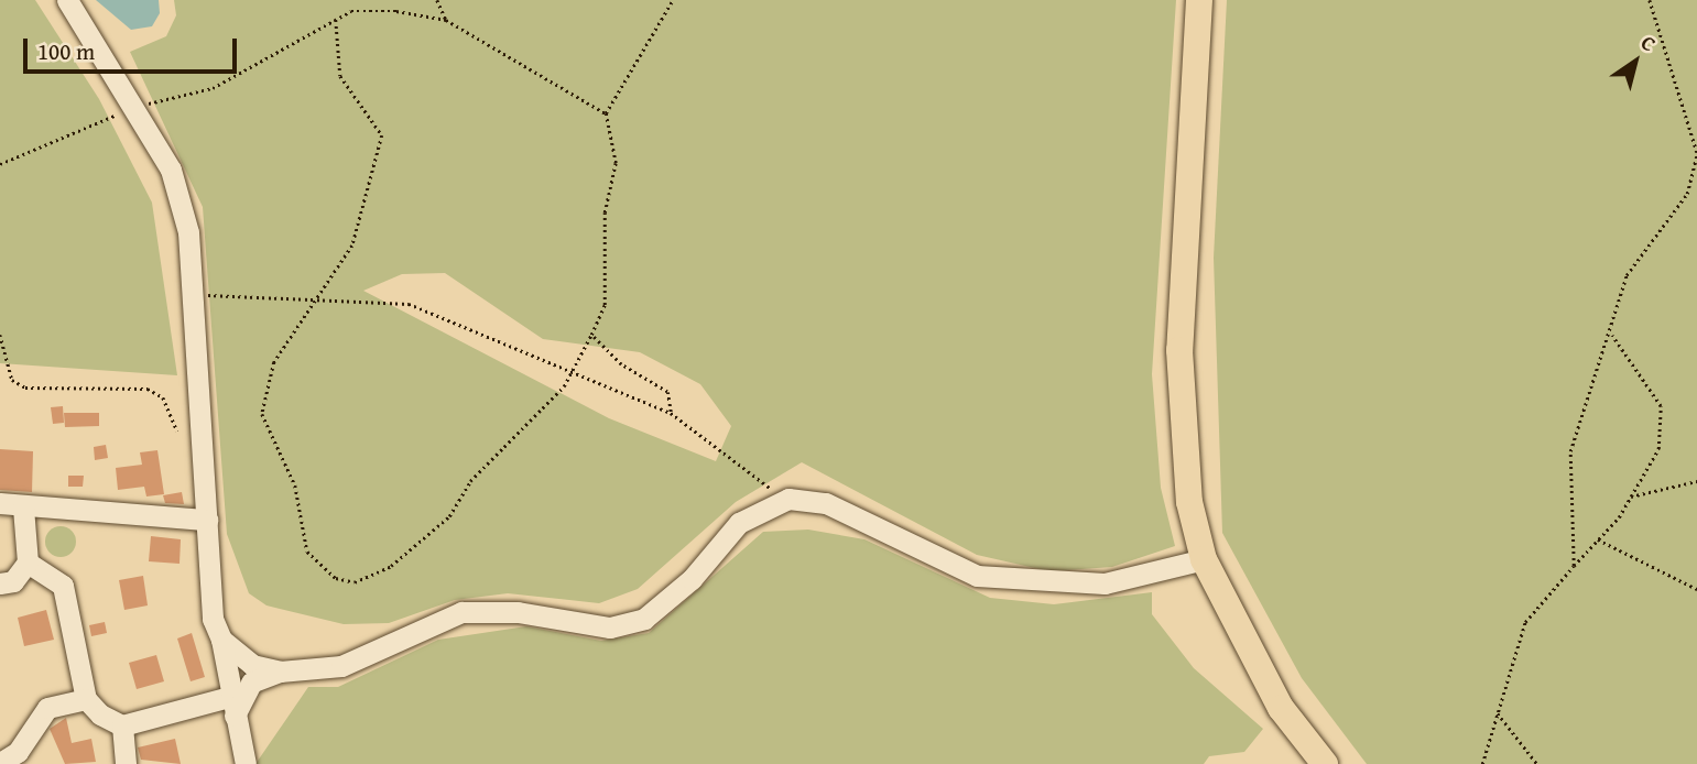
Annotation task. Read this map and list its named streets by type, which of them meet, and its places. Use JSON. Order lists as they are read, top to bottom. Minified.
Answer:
{"scale_bar":"100 m","north":"top right"}
